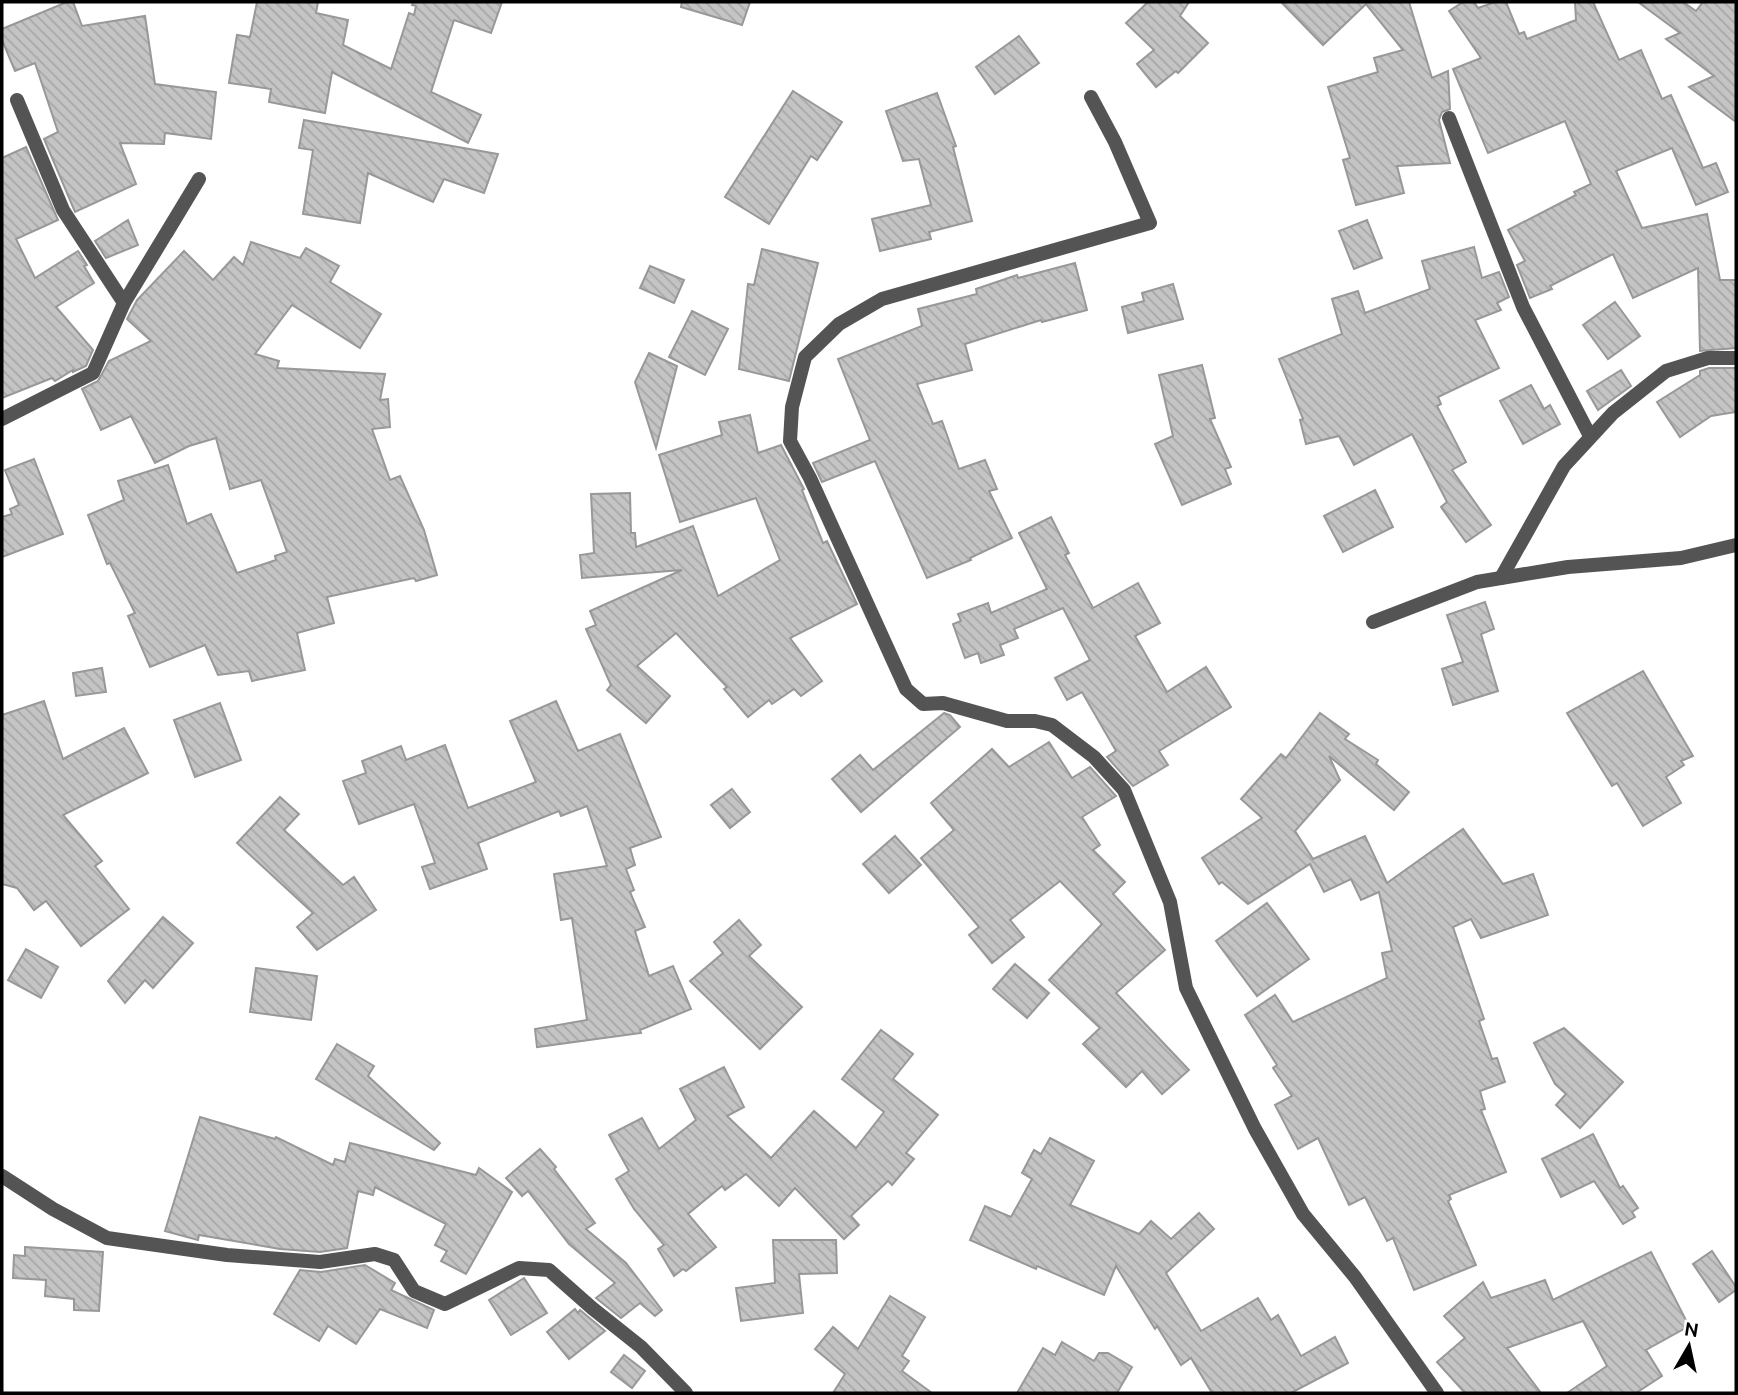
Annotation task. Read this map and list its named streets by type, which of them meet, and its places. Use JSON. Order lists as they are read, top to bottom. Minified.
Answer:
{"north":"top"}
